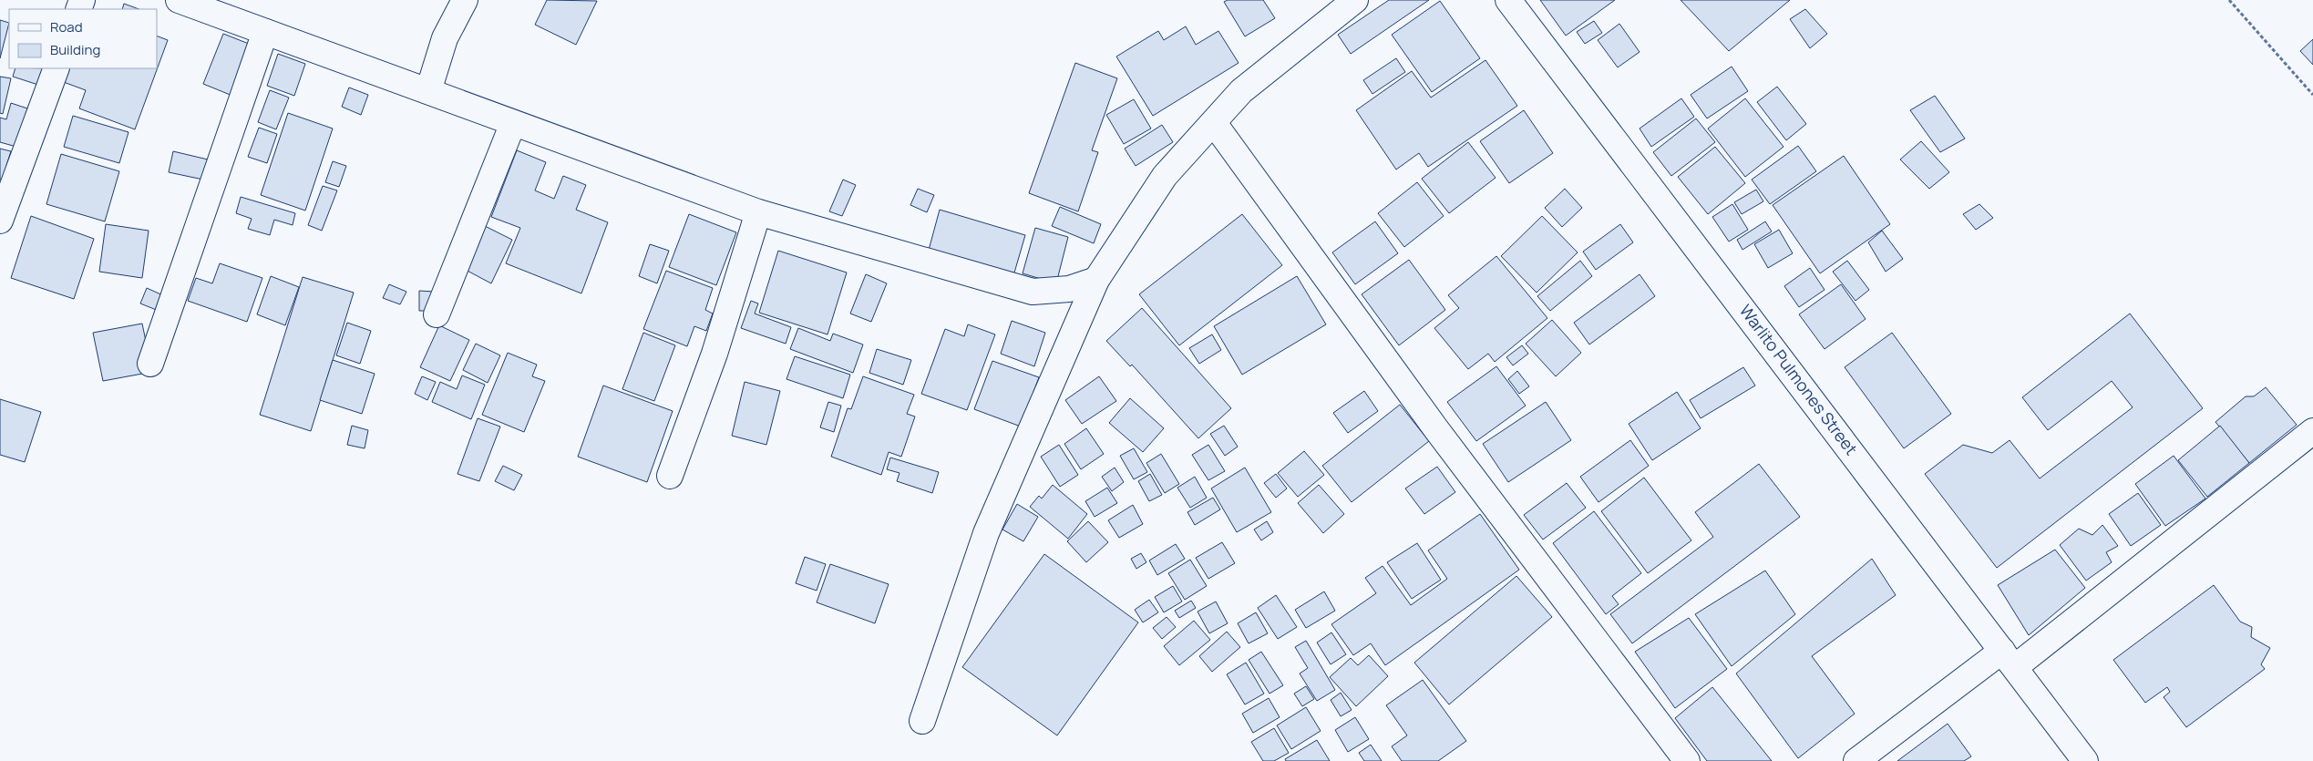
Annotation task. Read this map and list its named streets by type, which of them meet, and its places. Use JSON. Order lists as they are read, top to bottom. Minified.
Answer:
{"streets":{"street":["Warlito Pulmones Street"]},"legend":["Road","Building"]}
